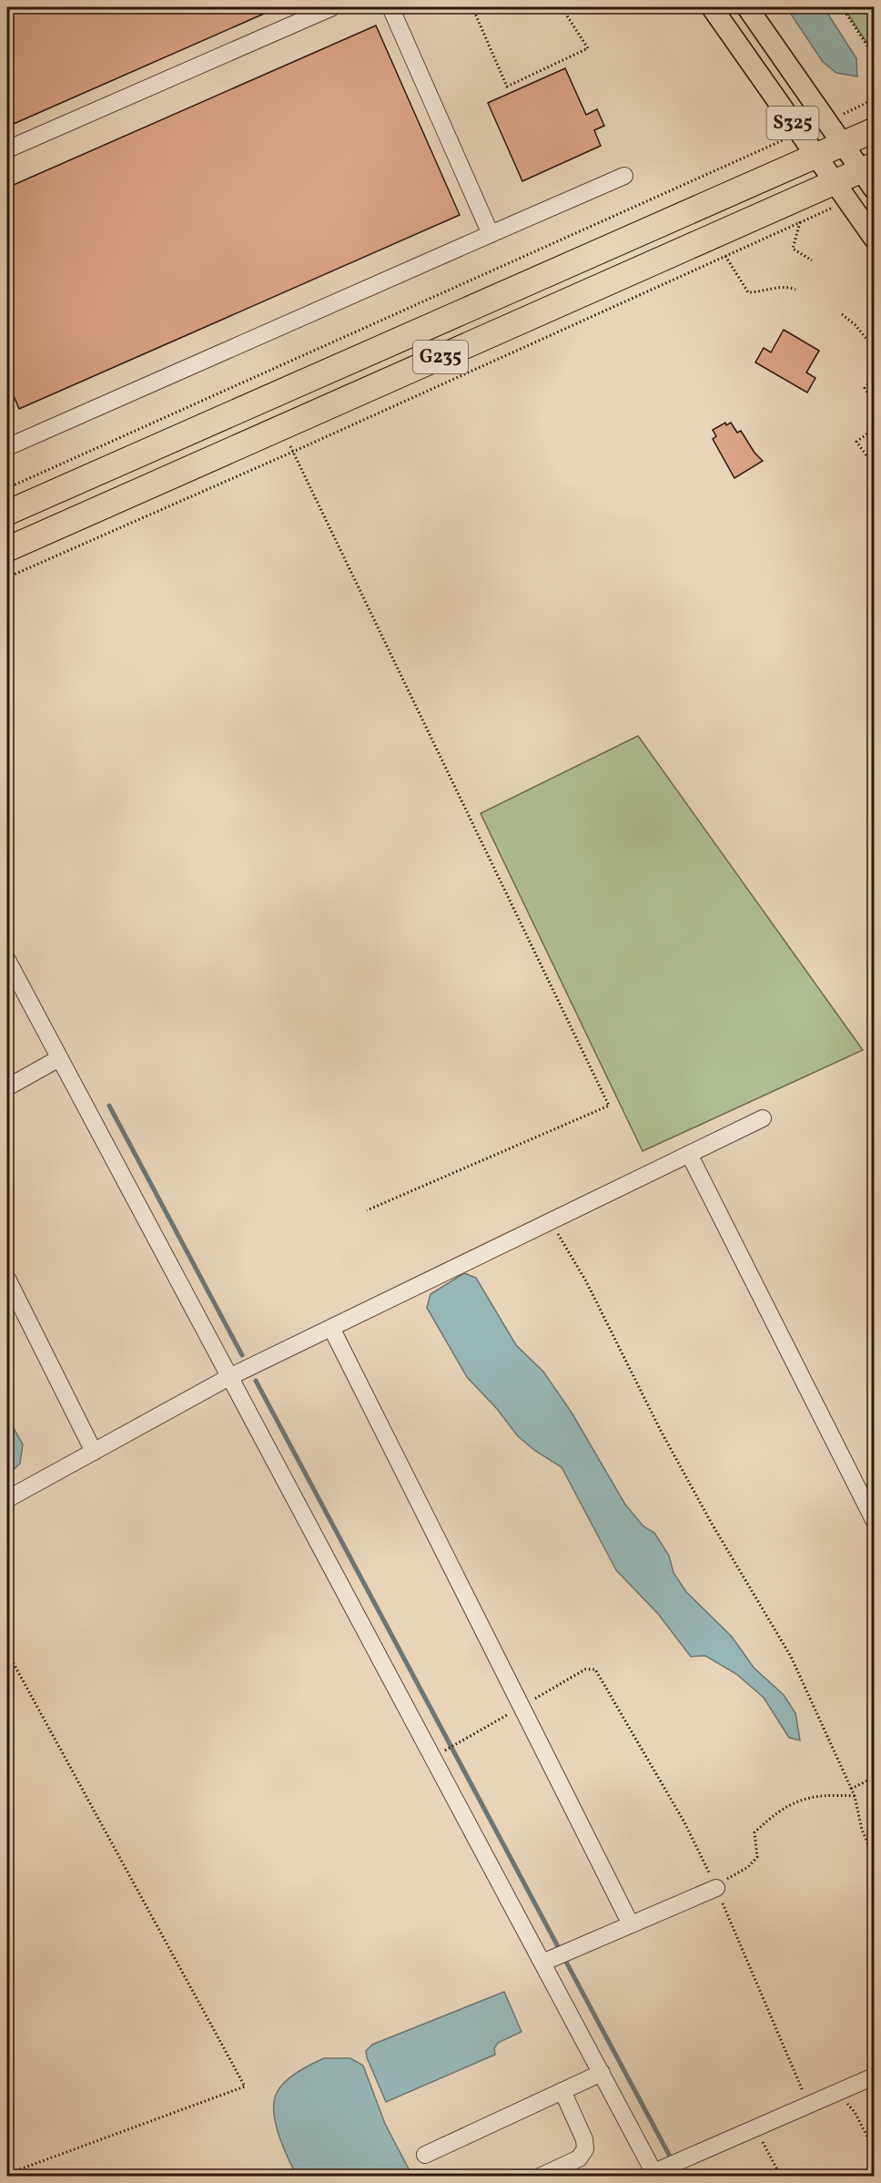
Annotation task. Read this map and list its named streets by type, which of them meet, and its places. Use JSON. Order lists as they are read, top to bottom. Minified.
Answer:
{"streets":{"highway":["G235"],"main road":["S325"]},"crossings":[["S325","G235"]]}
